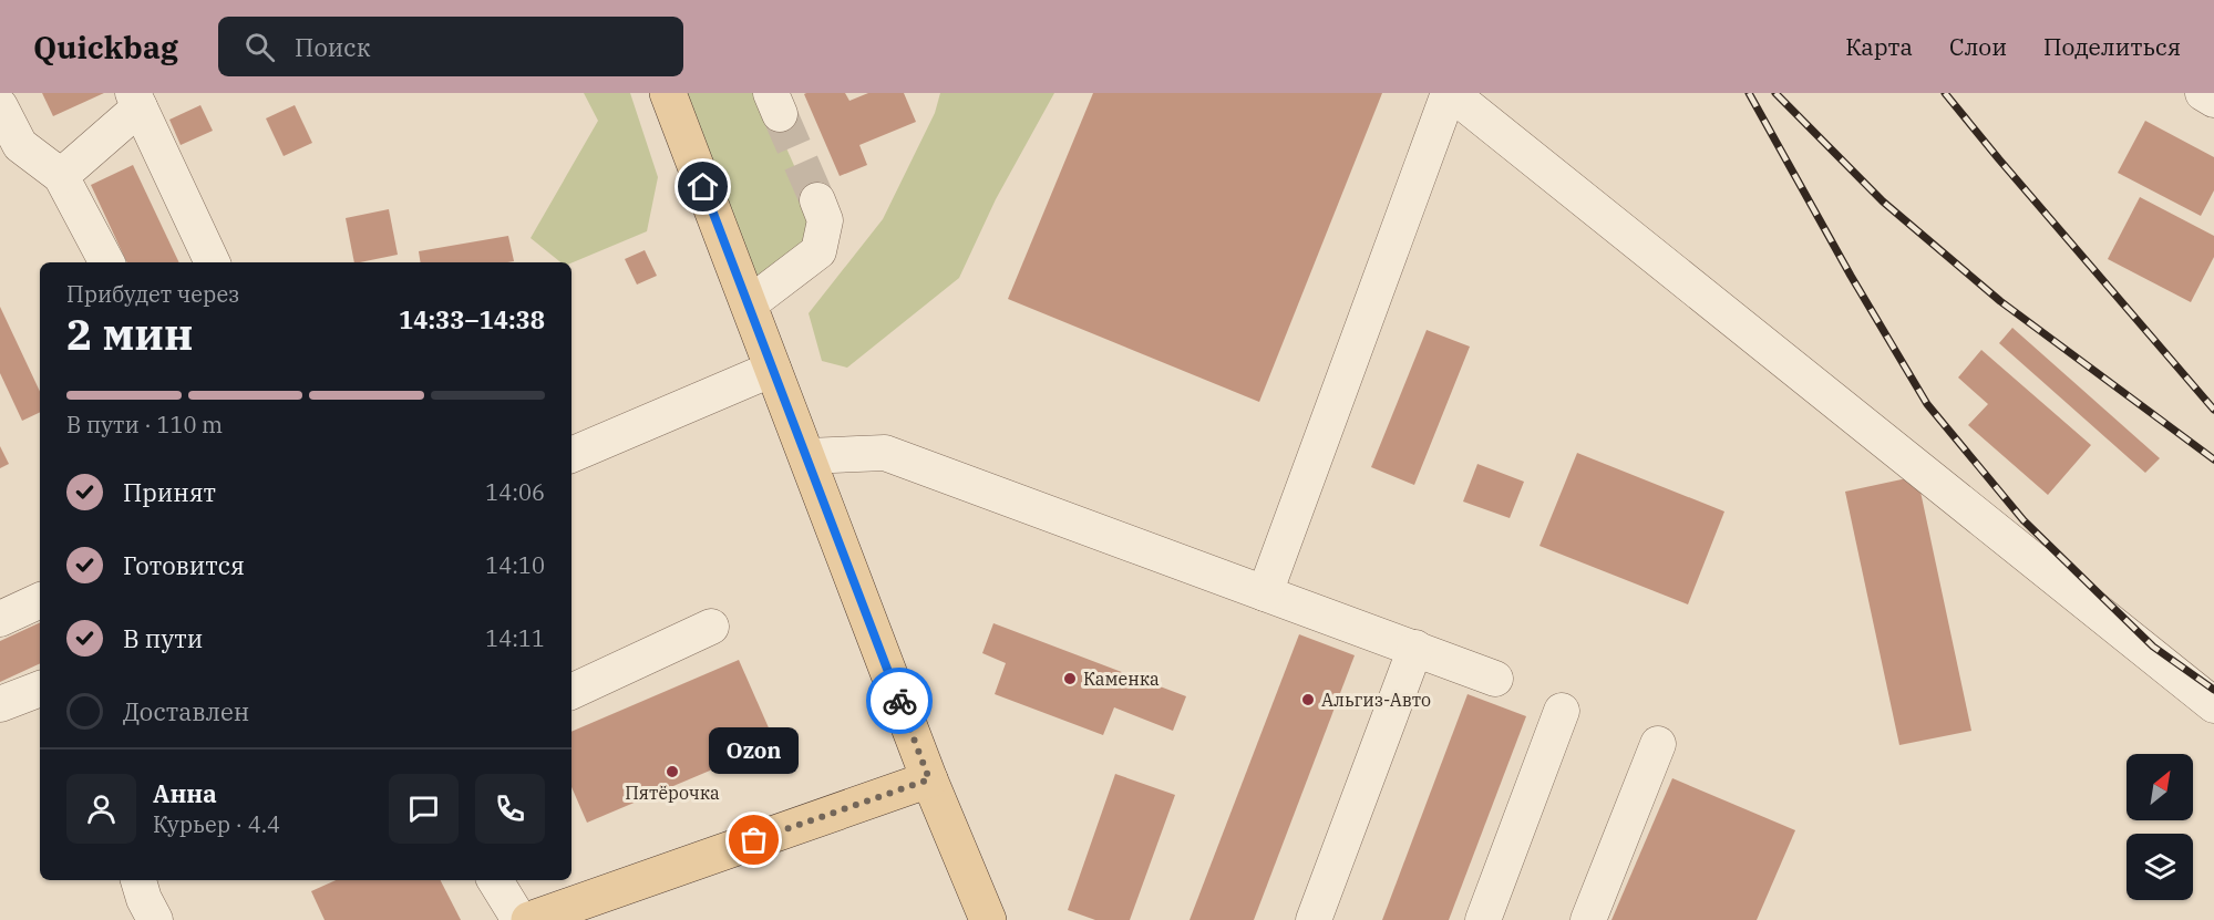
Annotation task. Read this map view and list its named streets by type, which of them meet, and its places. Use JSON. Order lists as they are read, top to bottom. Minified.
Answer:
{"places":["Каменка","Альгиз-Авто","Пятёрочка","Ozon"],"north":"top right","page":{"header":"Quickbag","search":"Поиск","nav":["Карта","Слои","Поделиться"],"heading":["2 мин","Прибудет через","14:33–14:38"],"panel":["Анна","Курьер · 4.4"],"bar":"В пути · 110 m","list":[["Принят","14:06"],["Готовится","14:10"],["В пути","14:11"],"Доставлен"],"bubble":"Ozon"}}
